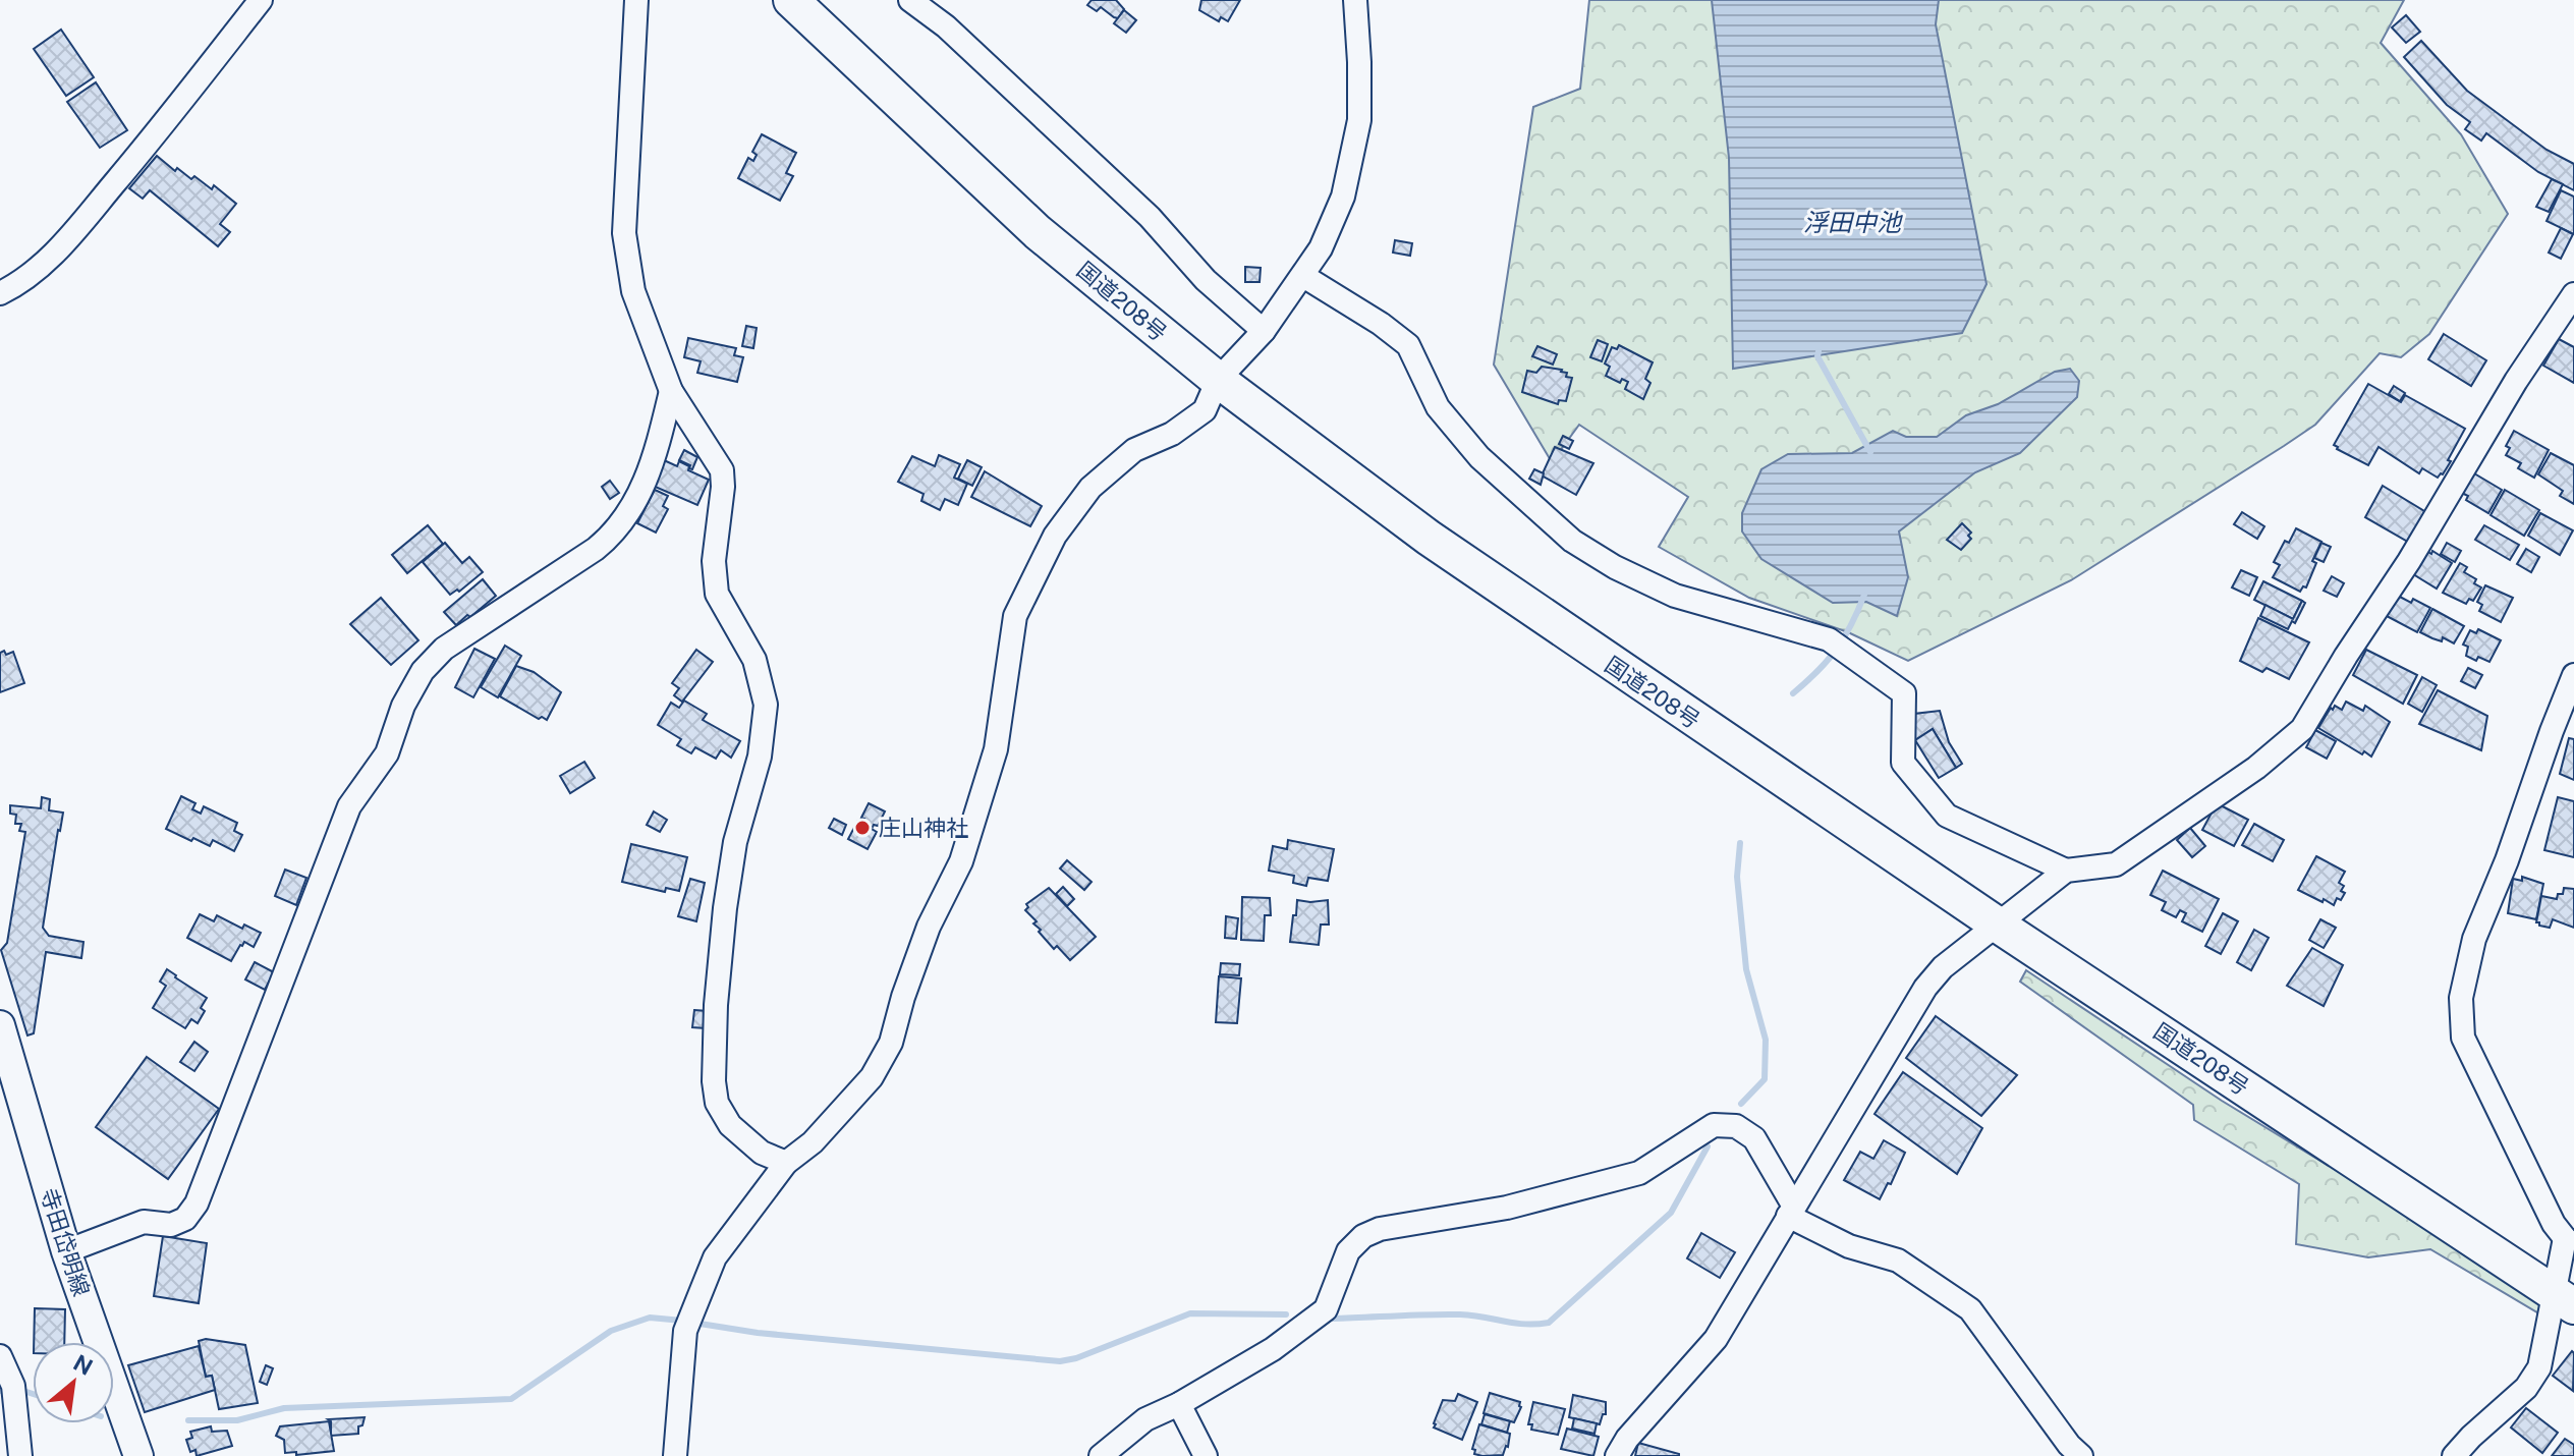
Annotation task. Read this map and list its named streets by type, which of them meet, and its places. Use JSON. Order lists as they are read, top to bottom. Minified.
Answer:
{"streets":{"highway":["国道208号"],"main road":["寺田岱明線"]},"water":["浮田中池"],"places":["庄山神社"],"north":"top right"}
